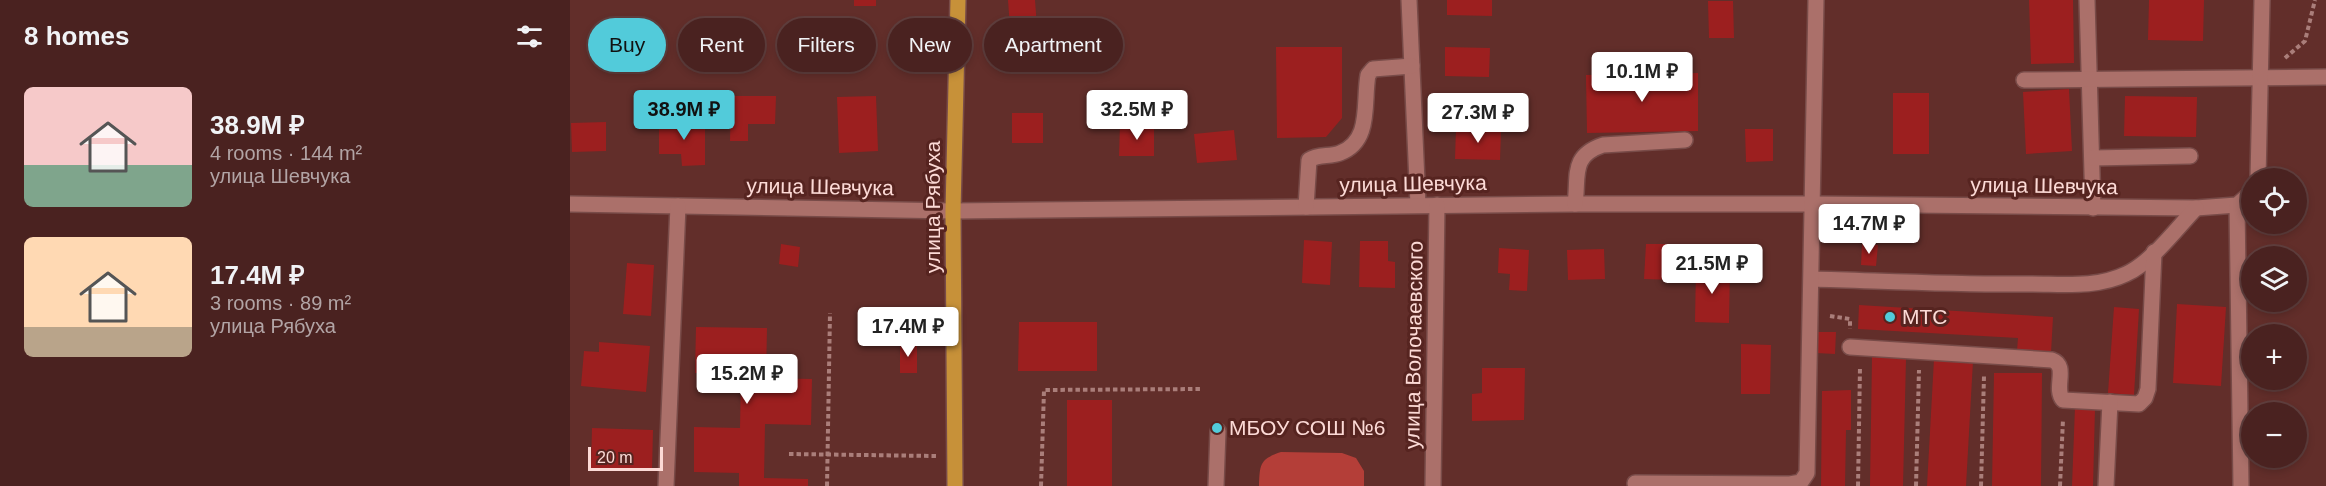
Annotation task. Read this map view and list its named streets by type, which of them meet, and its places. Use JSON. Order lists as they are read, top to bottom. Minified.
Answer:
{"streets":{"main road":["улица Рябуха"],"street":["улица Шевчука","улица Волочаевского"]},"crossings":[["улица Шевчука","улица Рябуха"],["улица Шевчука","улица Волочаевского"]],"places":["МТС","МБОУ СОШ №6"],"scale_bar":"20 m","page":{"heading":"8 homes","chip":["Buy","Rent","Filters","New","Apartment"],"price":["10.1M ₽","38.9M ₽","32.5M ₽","27.3M ₽","14.7M ₽","21.5M ₽","17.4M ₽","15.2M ₽"],"list":[{"name":"38.9M ₽","note":"4 rooms · 144 m² · улица Шевчука"},{"name":"17.4M ₽","note":"3 rooms · 89 m² · улица Рябуха"}],"map_buttons":["+","−"],"scale":"20 m"}}
